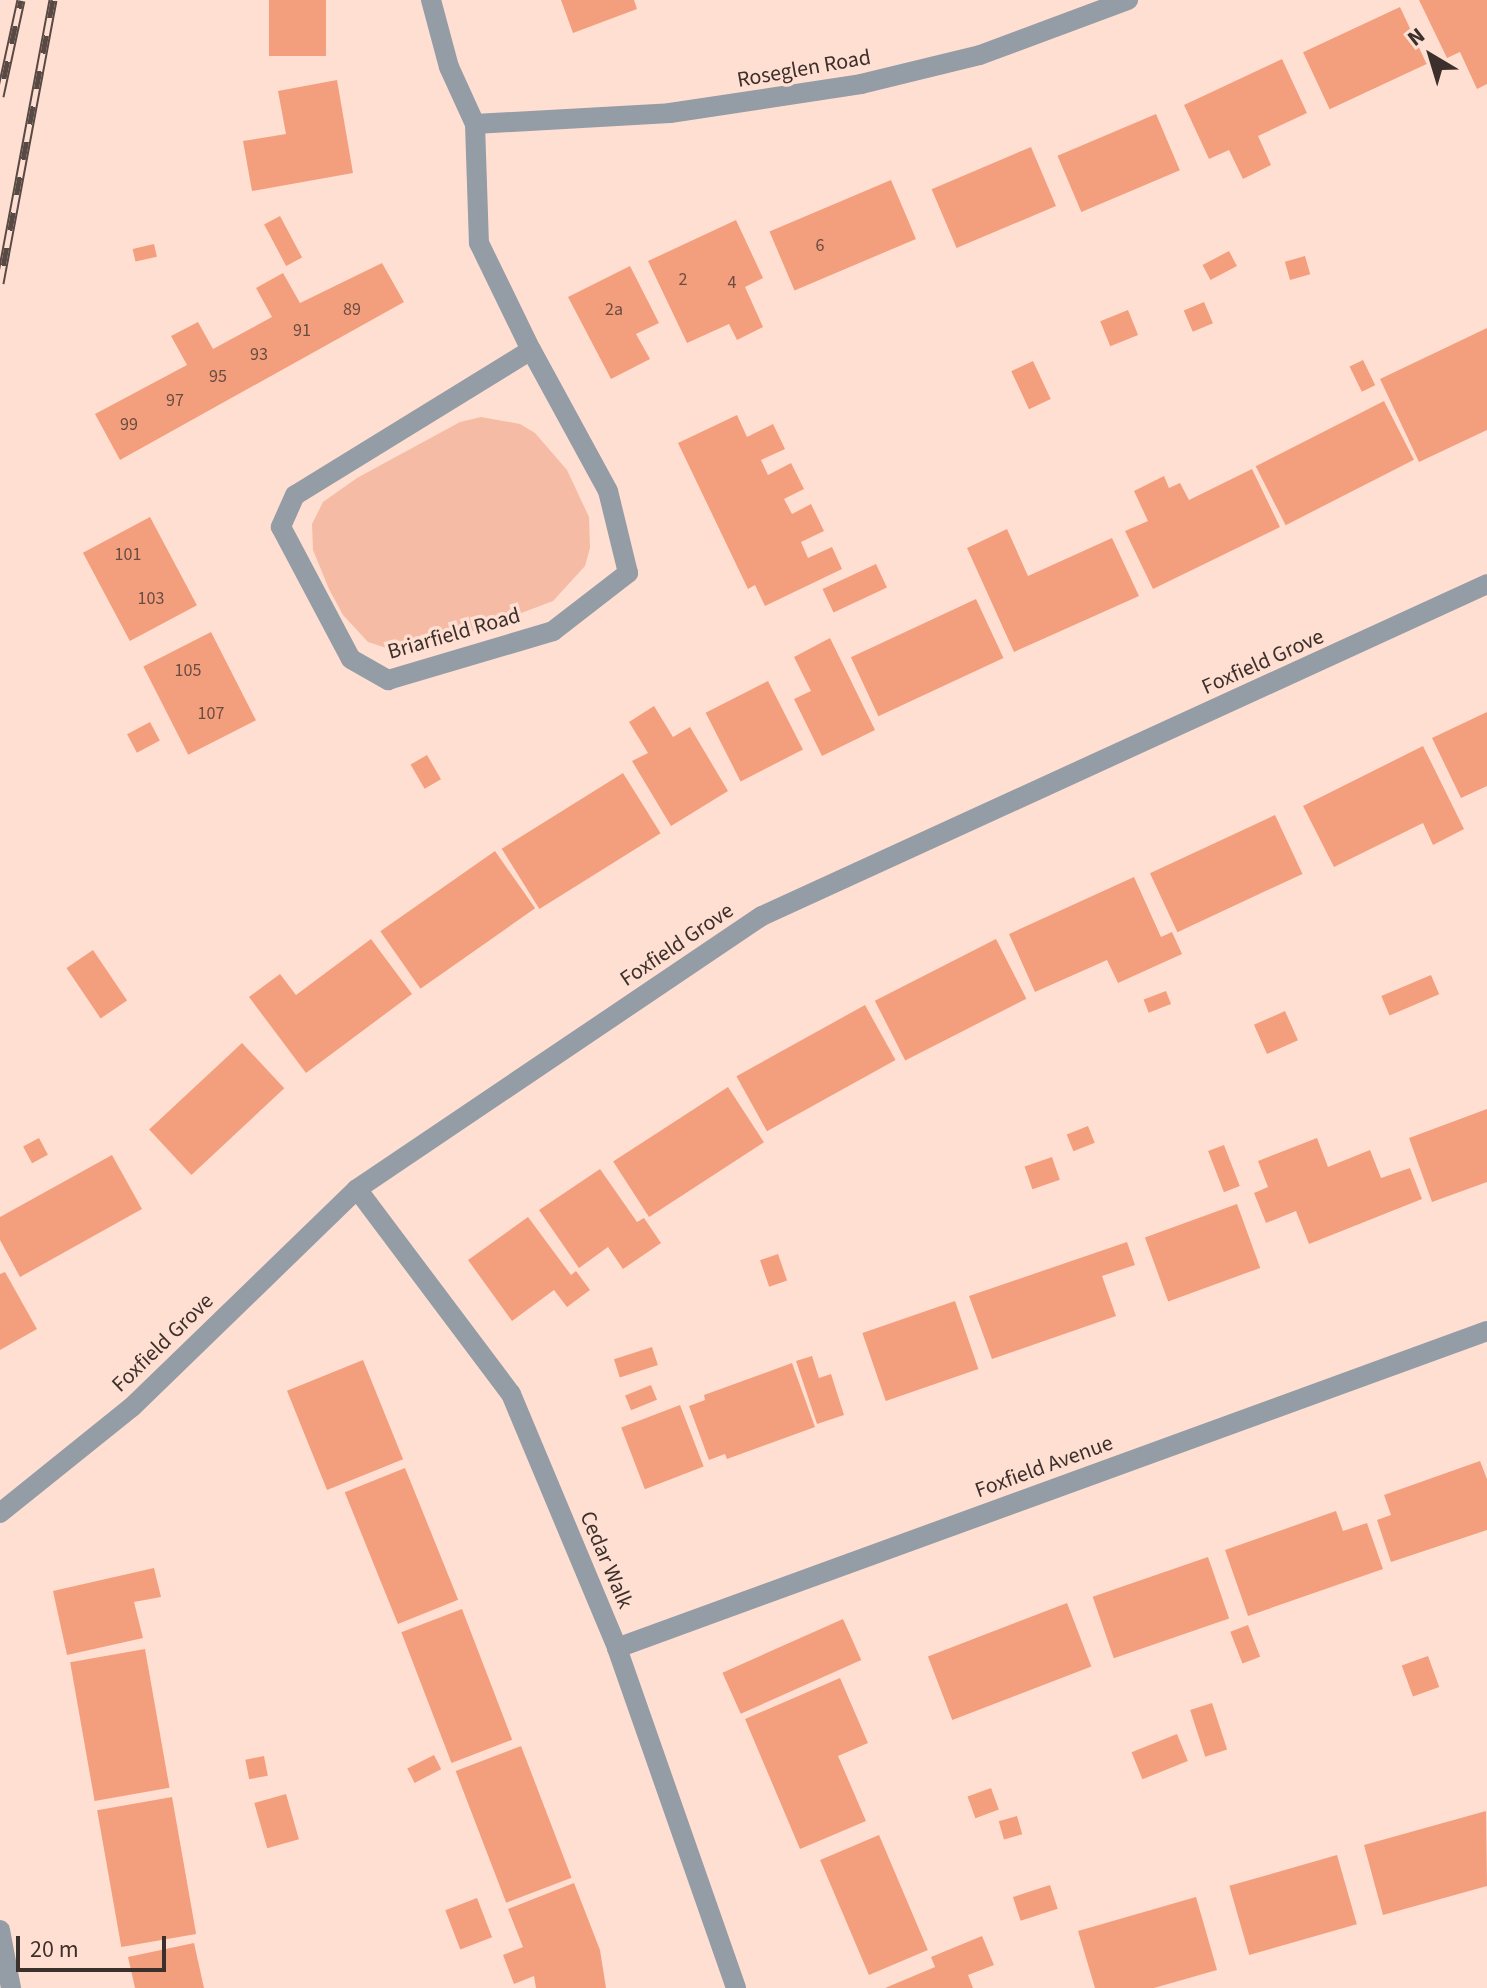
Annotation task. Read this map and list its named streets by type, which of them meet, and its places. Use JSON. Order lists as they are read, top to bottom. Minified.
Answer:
{"streets":{"street":["Roseglen Road","Briarfield Road","Foxfield Grove","Foxfield Avenue","Cedar Walk"]},"crossings":[["Roseglen Road","Briarfield Road"],["Foxfield Grove","Cedar Walk"],["Foxfield Avenue","Cedar Walk"]],"house_numbers":["6","2","4","89","2a","91","93","95","97","99","101","103","105","107"],"scale_bar":"20 m","north":"top left"}
